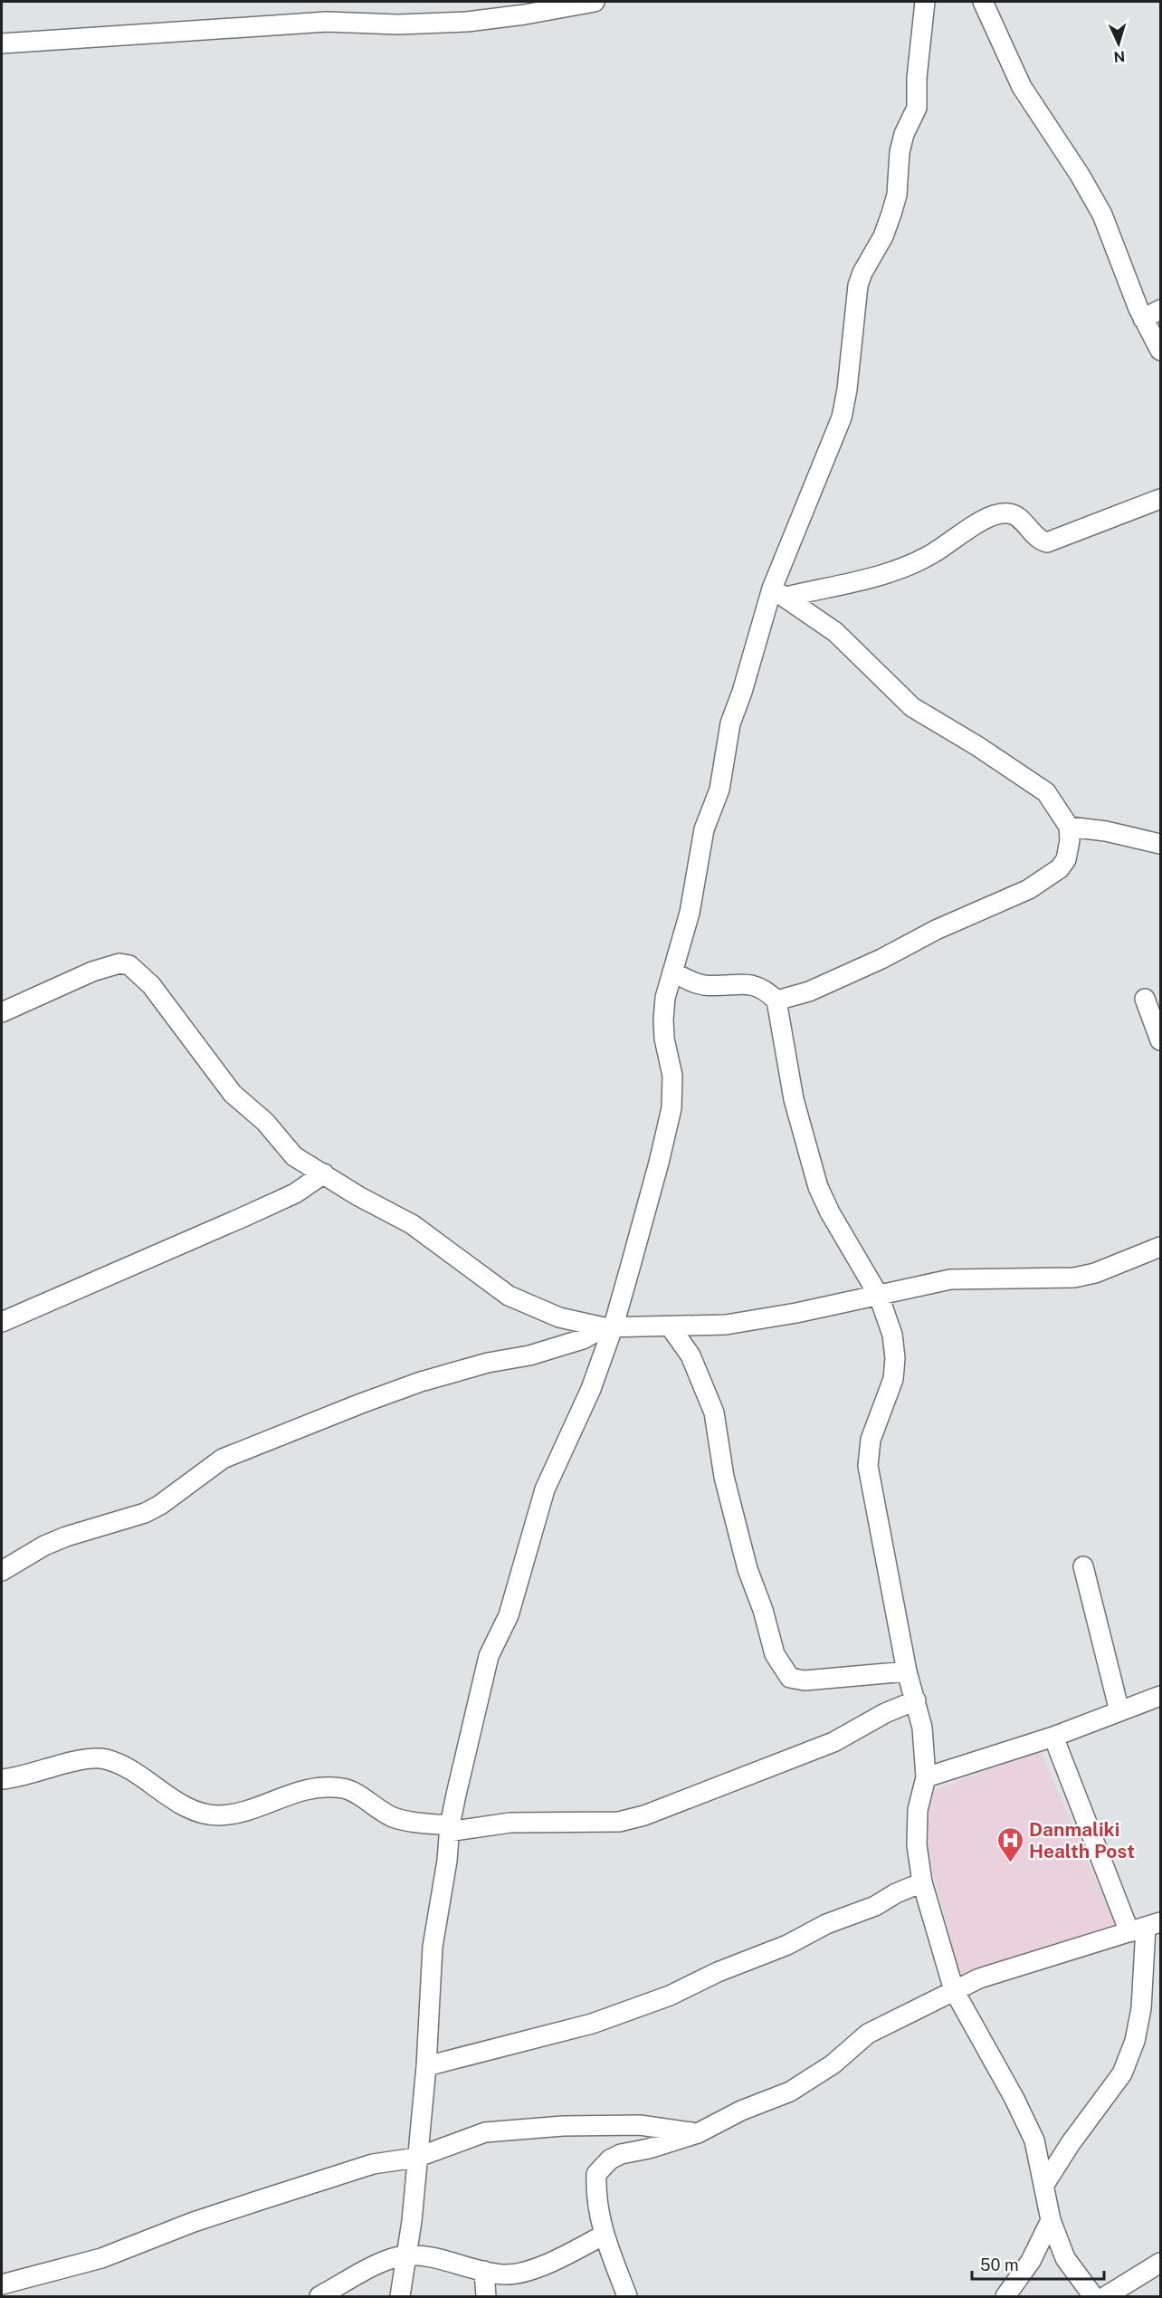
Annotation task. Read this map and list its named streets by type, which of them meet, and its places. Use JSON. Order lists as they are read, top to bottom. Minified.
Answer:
{"places":{"hospital":["Danmaliki Health Post"]},"scale_bar":"50 m","north":"bottom"}
